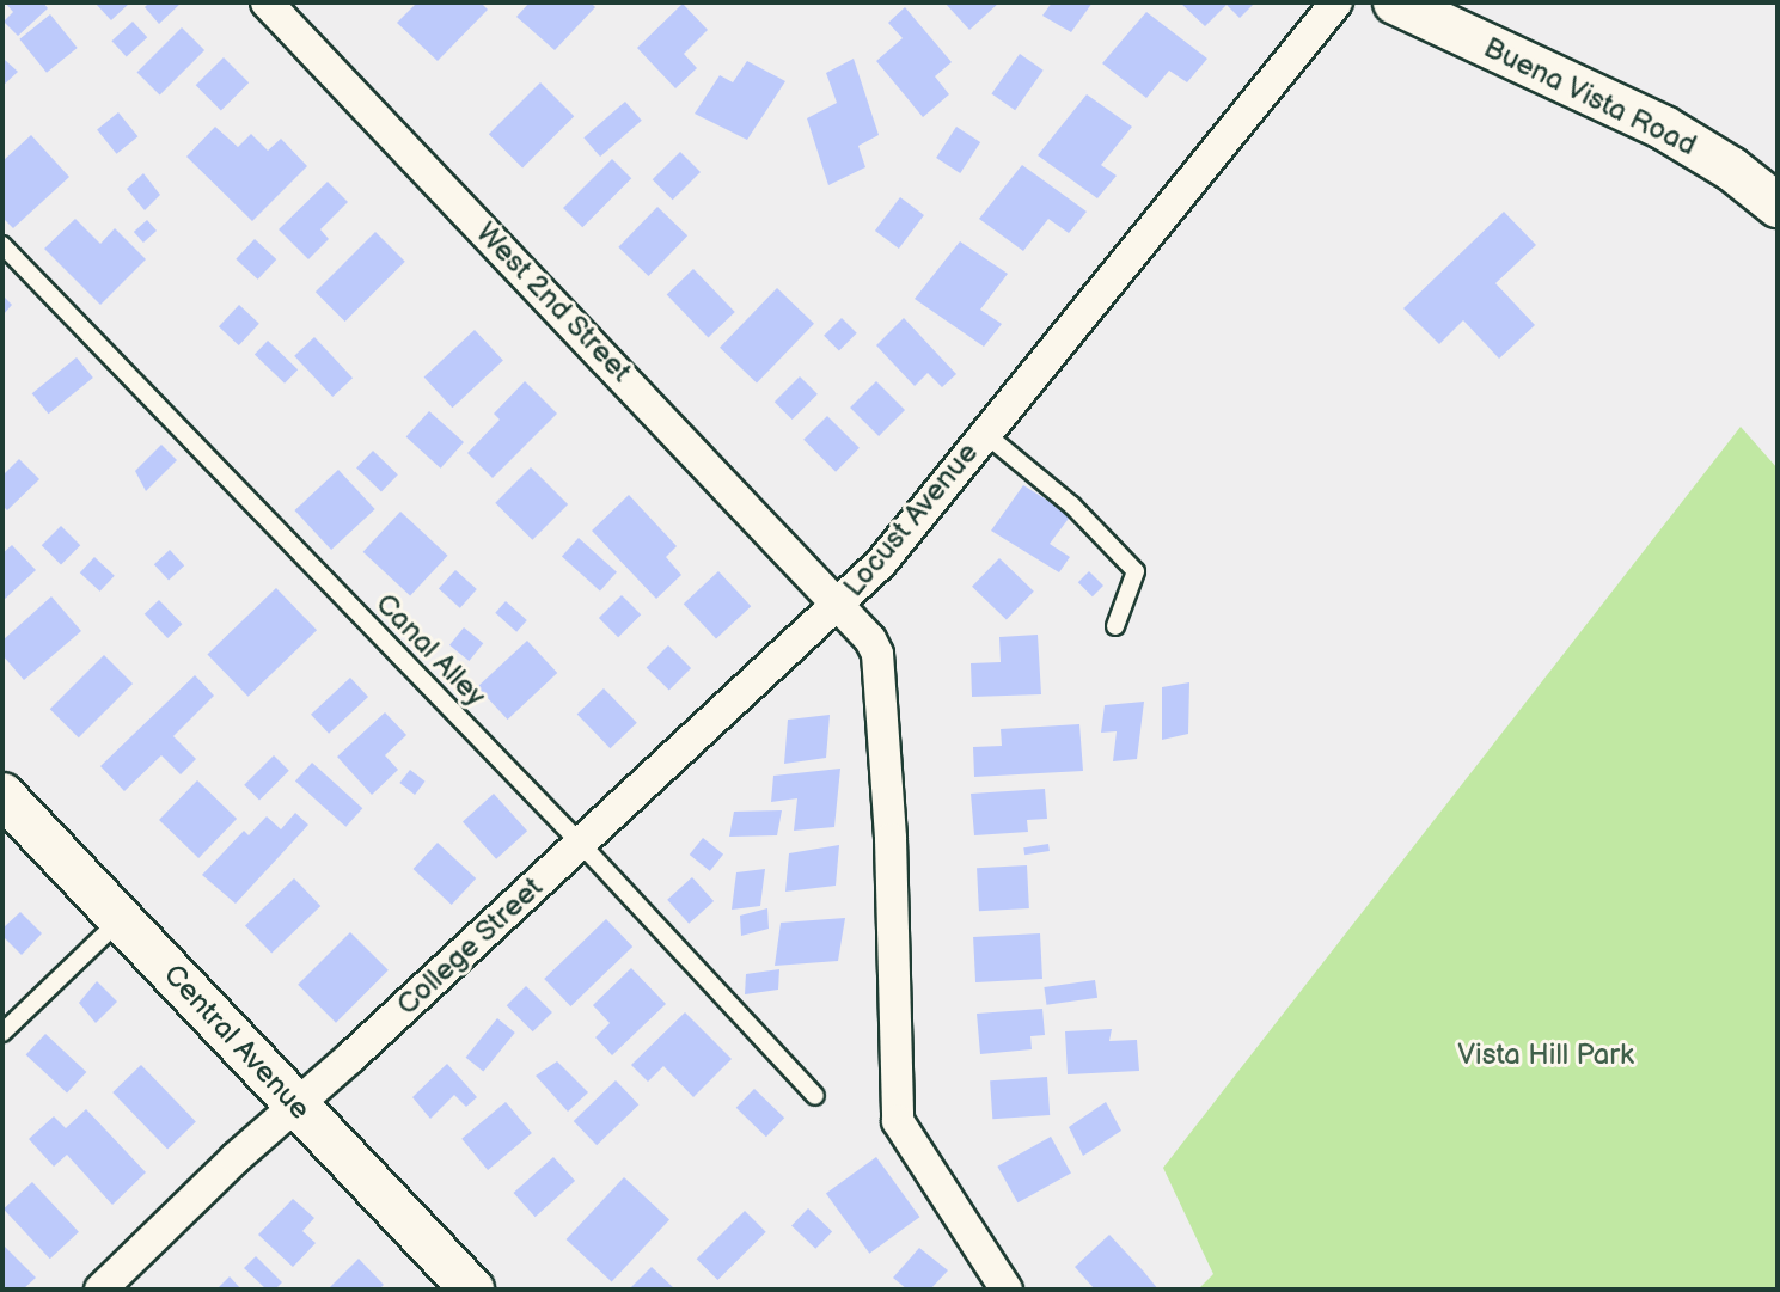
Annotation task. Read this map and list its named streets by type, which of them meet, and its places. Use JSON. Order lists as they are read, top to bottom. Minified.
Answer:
{"streets":{"street":["Buena Vista Road","West 2nd Street","Locust Avenue","College Street","Central Avenue"],"lane":["Canal Alley"]},"crossings":[["West 2nd Street","Locust Avenue"],["West 2nd Street","College Street"],["Locust Avenue","College Street"],["Canal Alley","College Street"],["College Street","Central Avenue"]],"parks":["Vista Hill Park"]}
